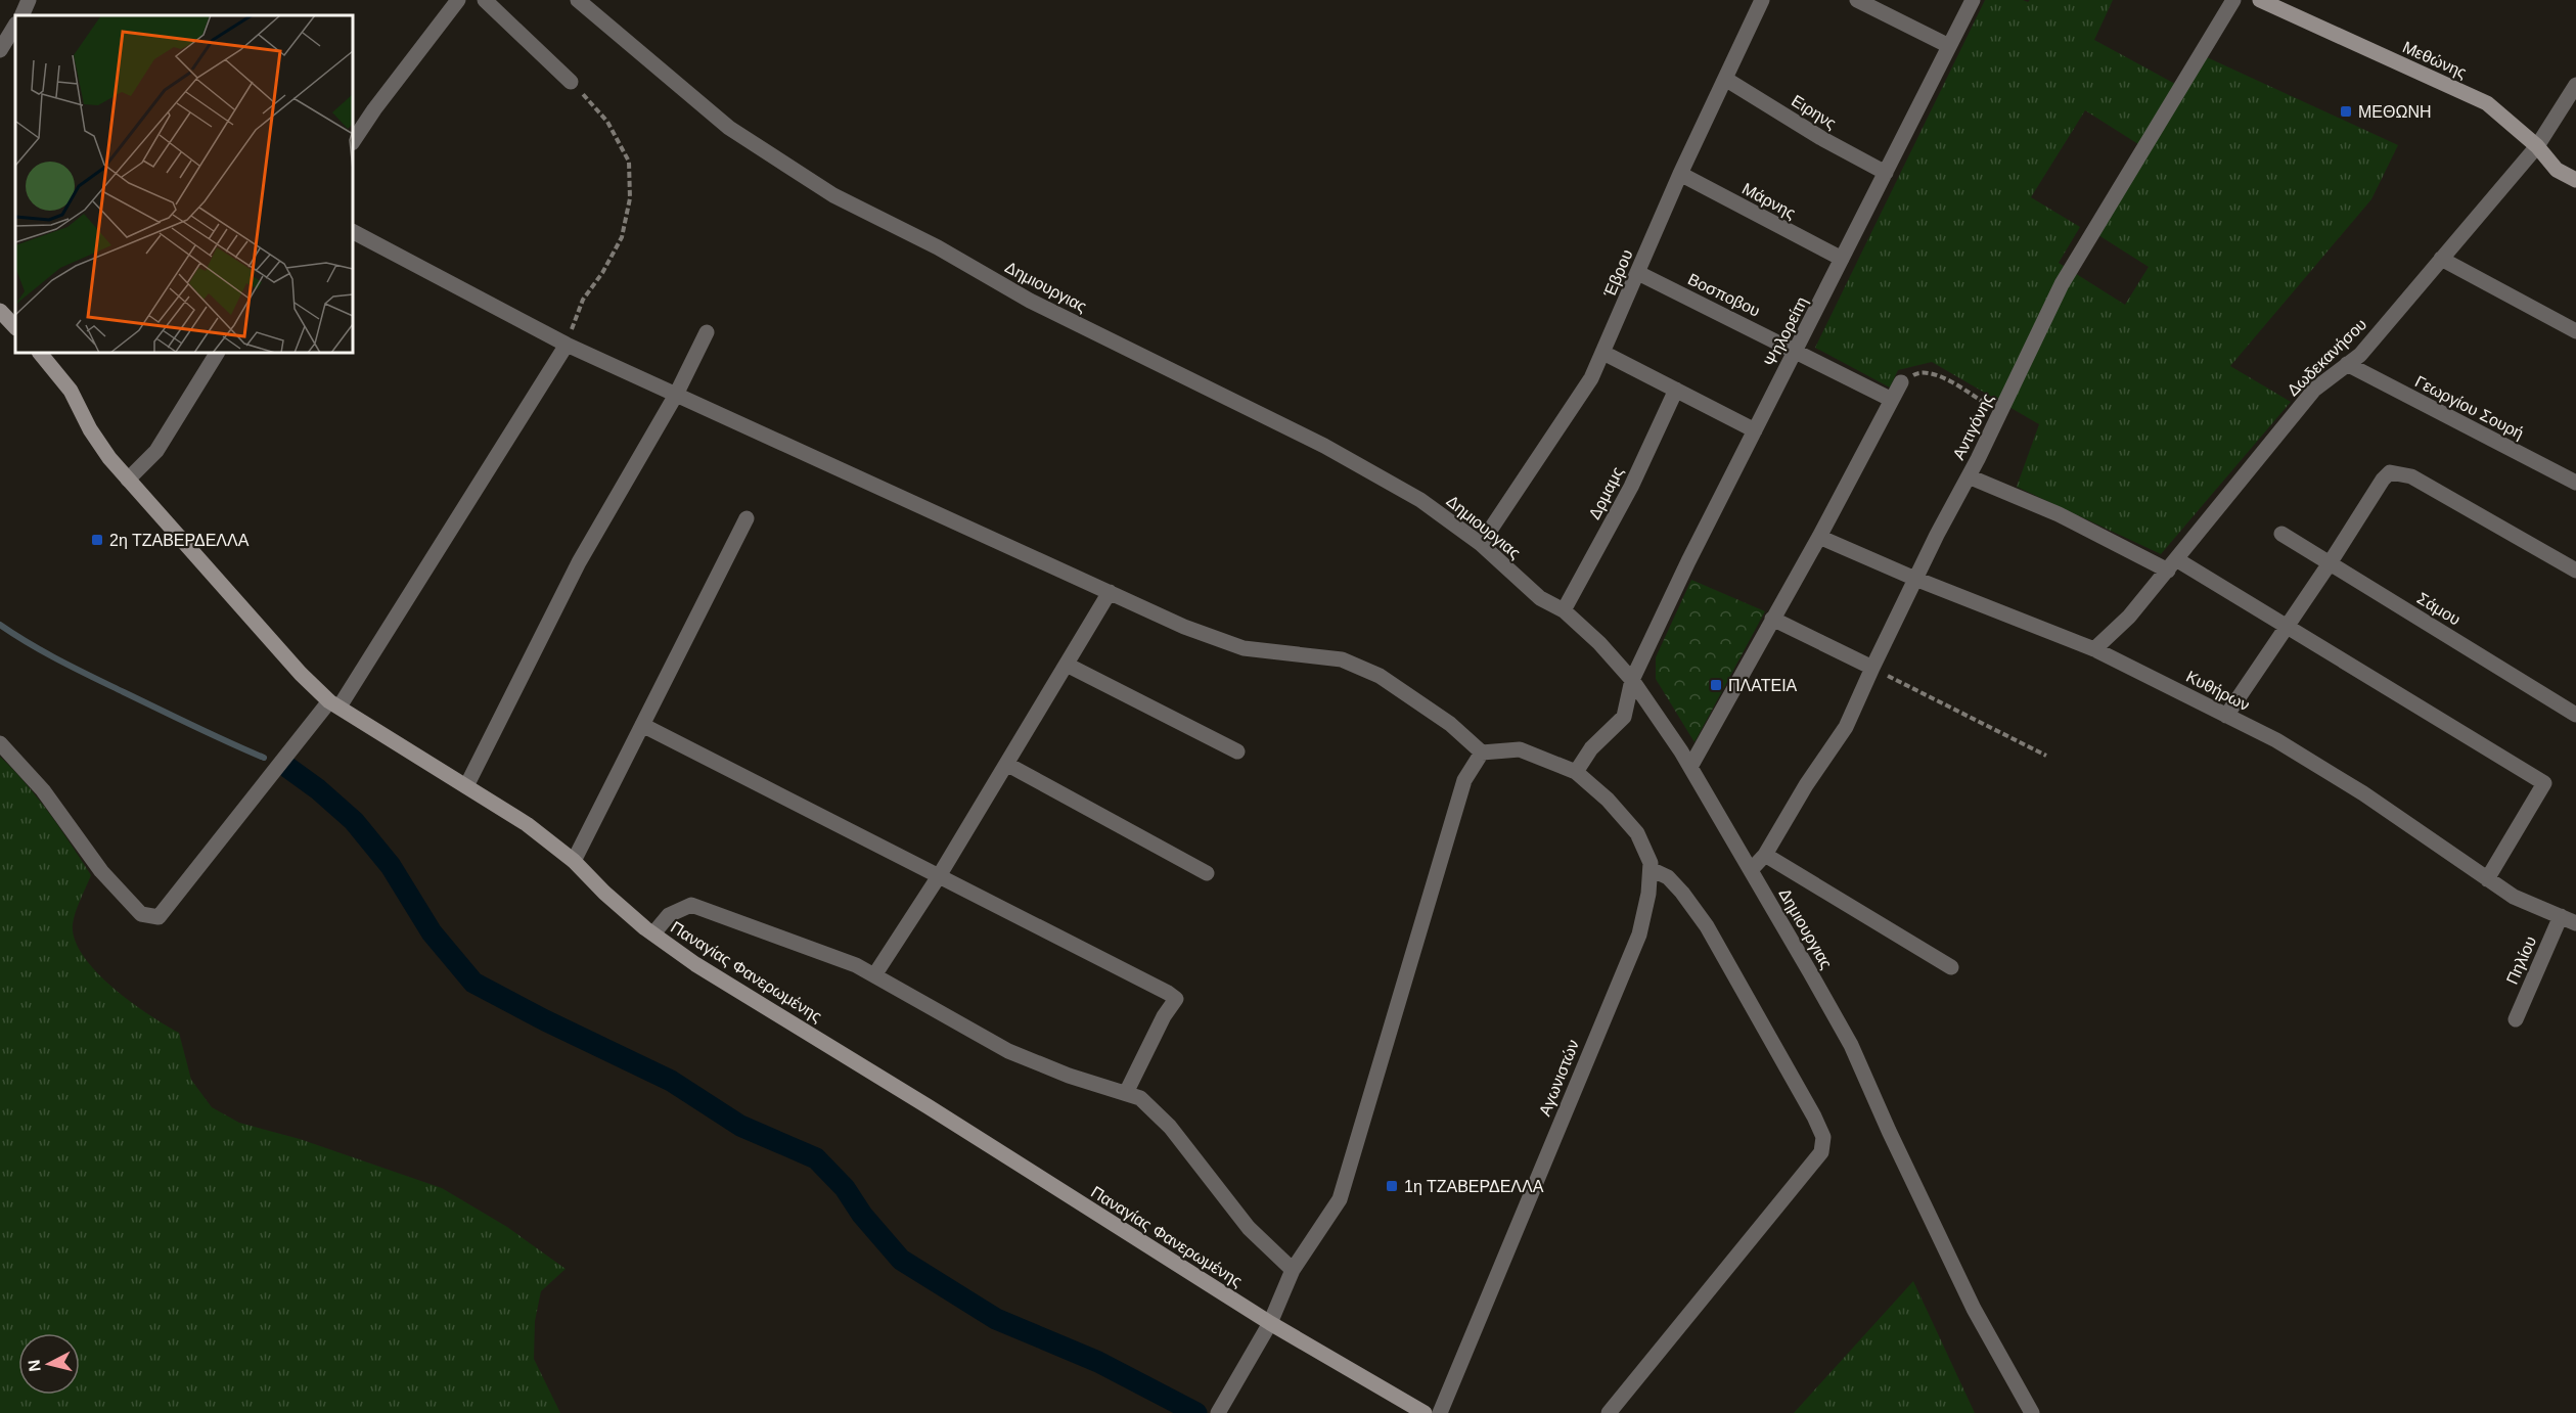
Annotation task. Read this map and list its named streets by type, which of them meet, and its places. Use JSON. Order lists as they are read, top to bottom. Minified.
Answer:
{"streets":{"main road":["Μεθώνης","Παναγίας Φανερωμένης"],"street":["Ειρηνς","Μάρνης","Έβρου","Δημιουργιας","Βοσποβου","Ψηλορείτη","Δωδεκανήσου","Γεωργίου Σουρή","Αντιγόνης","Δρμαμς","Σάμου","Κυθήρων","Πηλίου","Αγωνιστών"]},"crossings":[["Μεθώνης","Δωδεκανήσου"],["Ειρηνς","Έβρου"],["Ειρηνς","Ψηλορείτη"],["Μάρνης","Έβρου"],["Μάρνης","Ψηλορείτη"],["Έβρου","Δημιουργιας"],["Έβρου","Βοσποβου"],["Δημιουργιας","Ψηλορείτη"],["Δημιουργιας","Αντιγόνης"],["Δημιουργιας","Δρμαμς"],["Βοσποβου","Ψηλορείτη"],["Ψηλορείτη","Αγωνιστών"],["Δωδεκανήσου","Γεωργίου Σουρή"],["Δωδεκανήσου","Κυθήρων"],["Αντιγόνης","Κυθήρων"],["Κυθήρων","Πηλίου"]],"places":{"transit":["ΜΕΘΩΝΗ","2η ΤΖΑΒΕΡΔΕΛΛΑ","ΠΛΑΤΕΙΑ","1η ΤΖΑΒΕΡΔΕΛΛΑ"]},"north":"left"}
